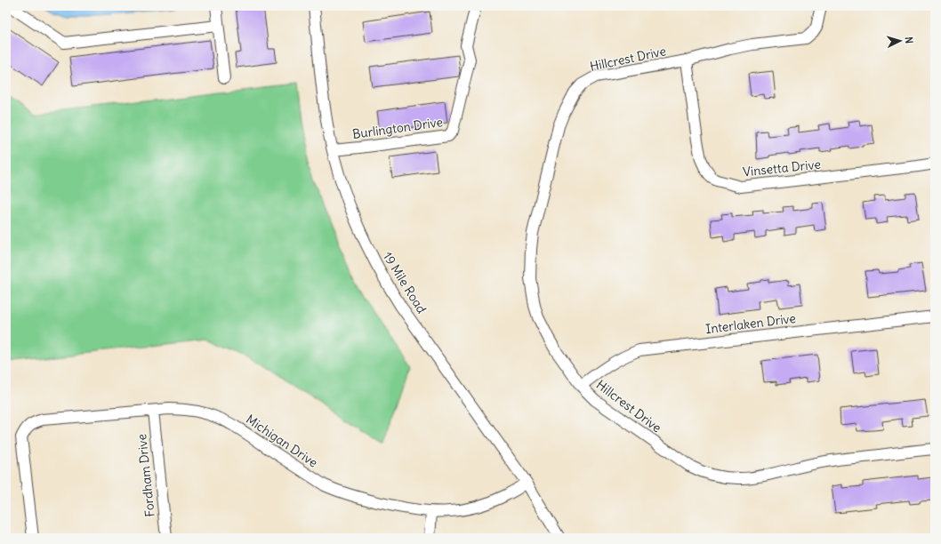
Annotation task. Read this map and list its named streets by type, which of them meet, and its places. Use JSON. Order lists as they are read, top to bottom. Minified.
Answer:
{"streets":{"street":["Hillcrest Drive","Burlington Drive","Vinsetta Drive","19 Mile Road","Interlaken Drive","Michigan Drive","Fordham Drive"]},"crossings":[["Hillcrest Drive","Vinsetta Drive"],["Hillcrest Drive","Interlaken Drive"],["Burlington Drive","19 Mile Road"],["19 Mile Road","Michigan Drive"],["Michigan Drive","Fordham Drive"]],"north":"right"}
